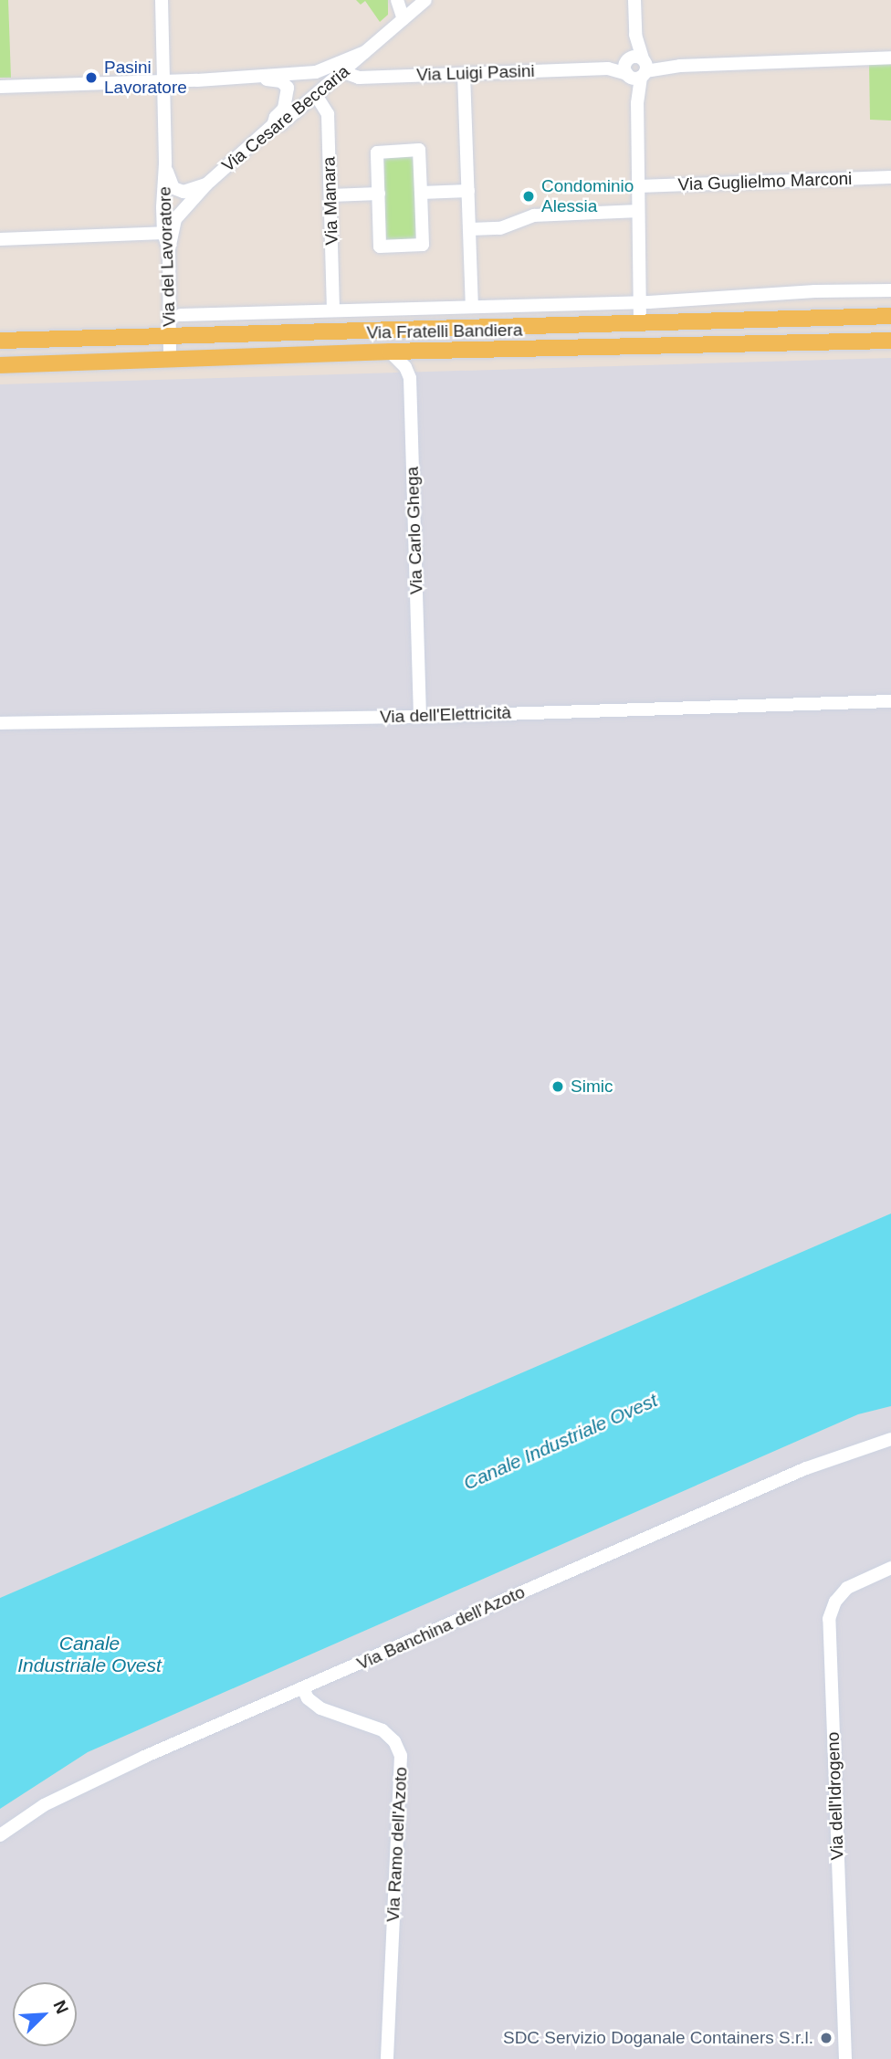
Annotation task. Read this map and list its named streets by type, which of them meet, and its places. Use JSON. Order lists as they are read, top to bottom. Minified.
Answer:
{"streets":{"main road":["Via Fratelli Bandiera"],"street":["Via Luigi Pasini","Via Cesare Beccaria","Via Guglielmo Marconi","Via Manara","Via del Lavoratore","Via Carlo Ghega","Via dell'Elettricità","Via Banchina dell'Azoto","Via dell'Idrogeno","Via Ramo dell'Azoto"]},"crossings":[["Via Luigi Pasini","Via Cesare Beccaria"],["Via Cesare Beccaria","Via Manara"],["Via Cesare Beccaria","Via del Lavoratore"],["Via Manara","Via Fratelli Bandiera"],["Via del Lavoratore","Via Fratelli Bandiera"],["Via Fratelli Bandiera","Via Carlo Ghega"],["Via Carlo Ghega","Via dell'Elettricità"],["Via Banchina dell'Azoto","Via Ramo dell'Azoto"]],"water":["Canale Industriale Ovest"],"places":["Pasini Lavoratore","Condominio Alessia","Simic","SDC Servizio Doganale Containers S.r.l."],"north":"top right"}
